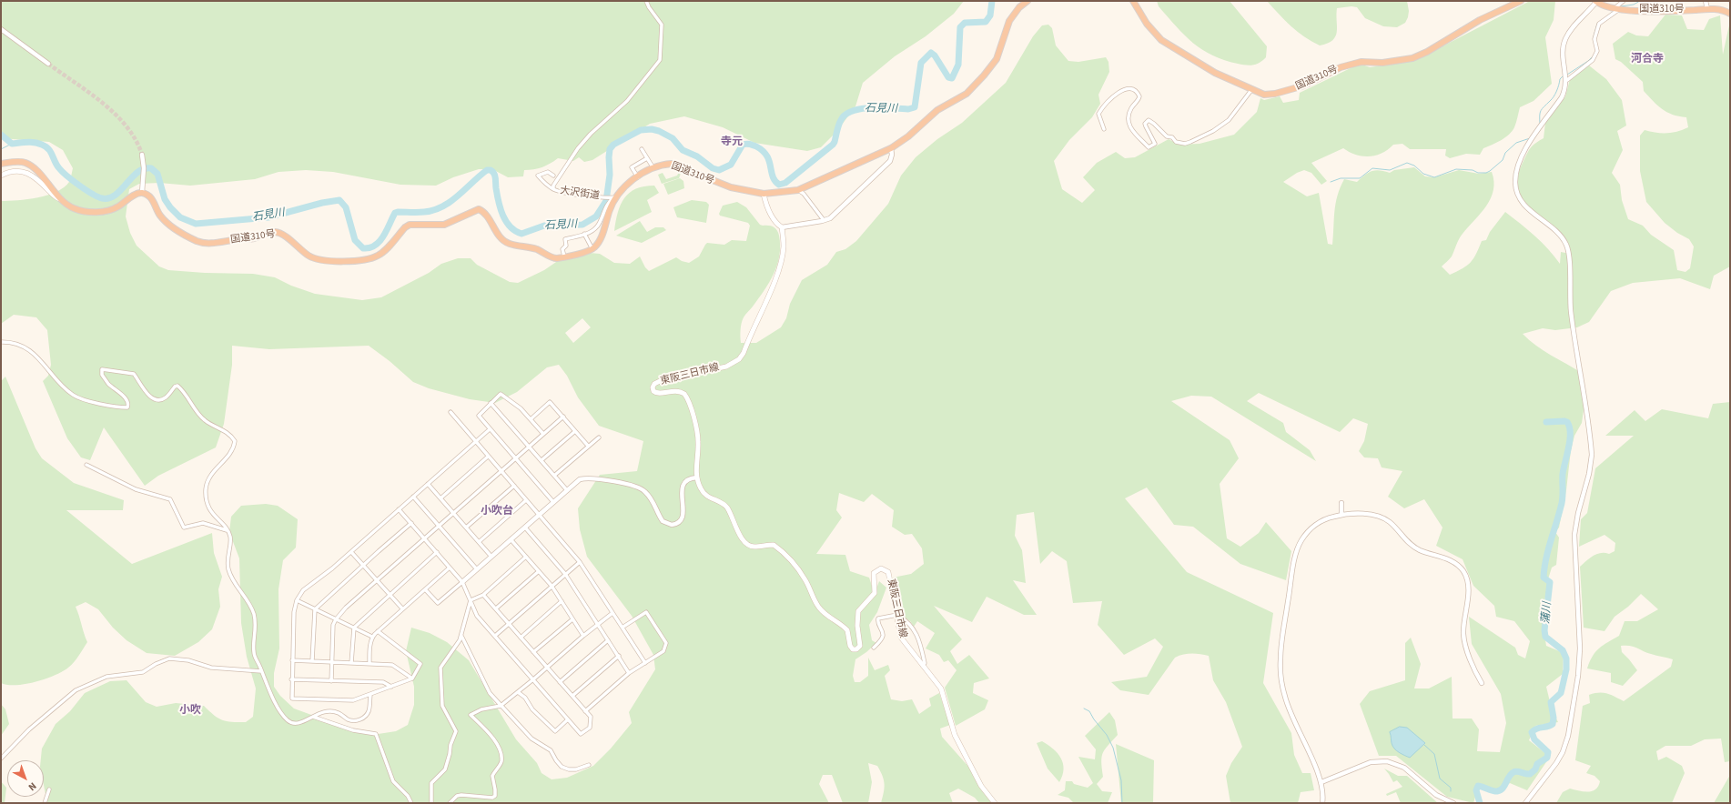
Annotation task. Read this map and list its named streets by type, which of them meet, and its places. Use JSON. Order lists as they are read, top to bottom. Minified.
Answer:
{"streets":{"highway":["国道310号"],"main road":["東阪三日市線"],"street":["大沢街道"]},"crossings":[["国道310号","大沢街道"]],"districts":["河合寺","寺元","小吹台","小吹"],"water":["石見川","蒲川"],"north":"bottom right"}
